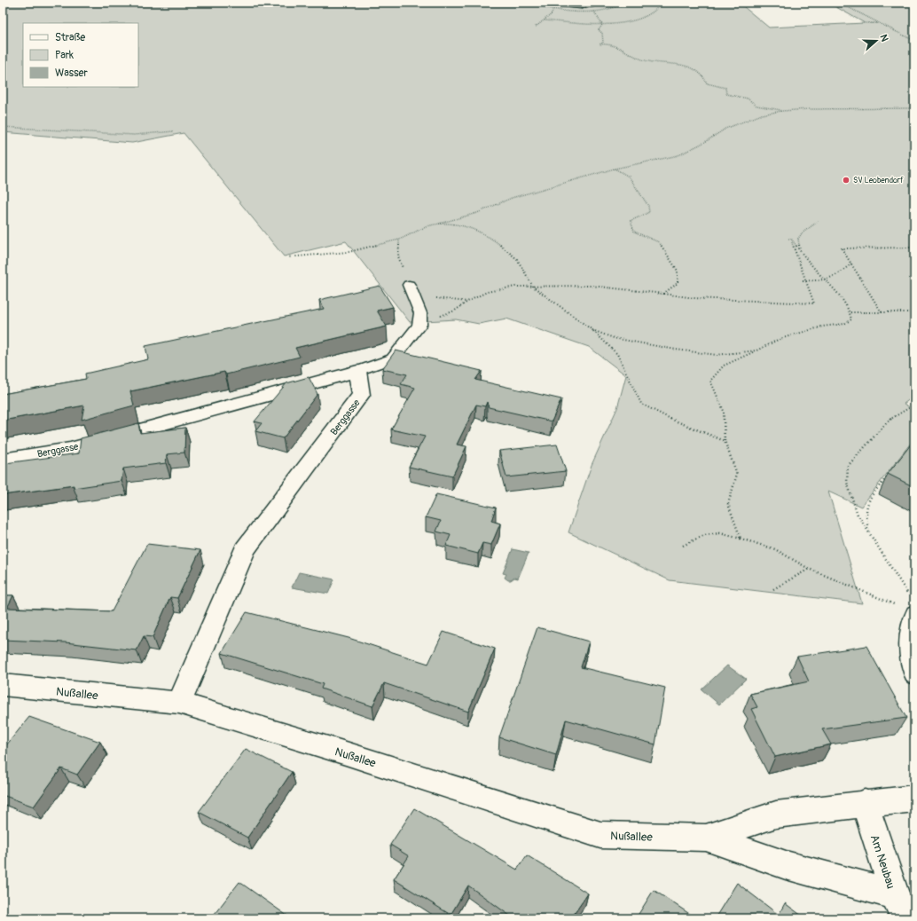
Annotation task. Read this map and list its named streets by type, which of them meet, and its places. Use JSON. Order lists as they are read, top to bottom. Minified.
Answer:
{"streets":{"street":["Berggasse","Nußallee","Am Neubau"]},"crossings":[["Berggasse","Nußallee"],["Nußallee","Am Neubau"]],"places":["SV Leobendorf"],"legend":["Straße","Park","Wasser"],"north":"right"}
